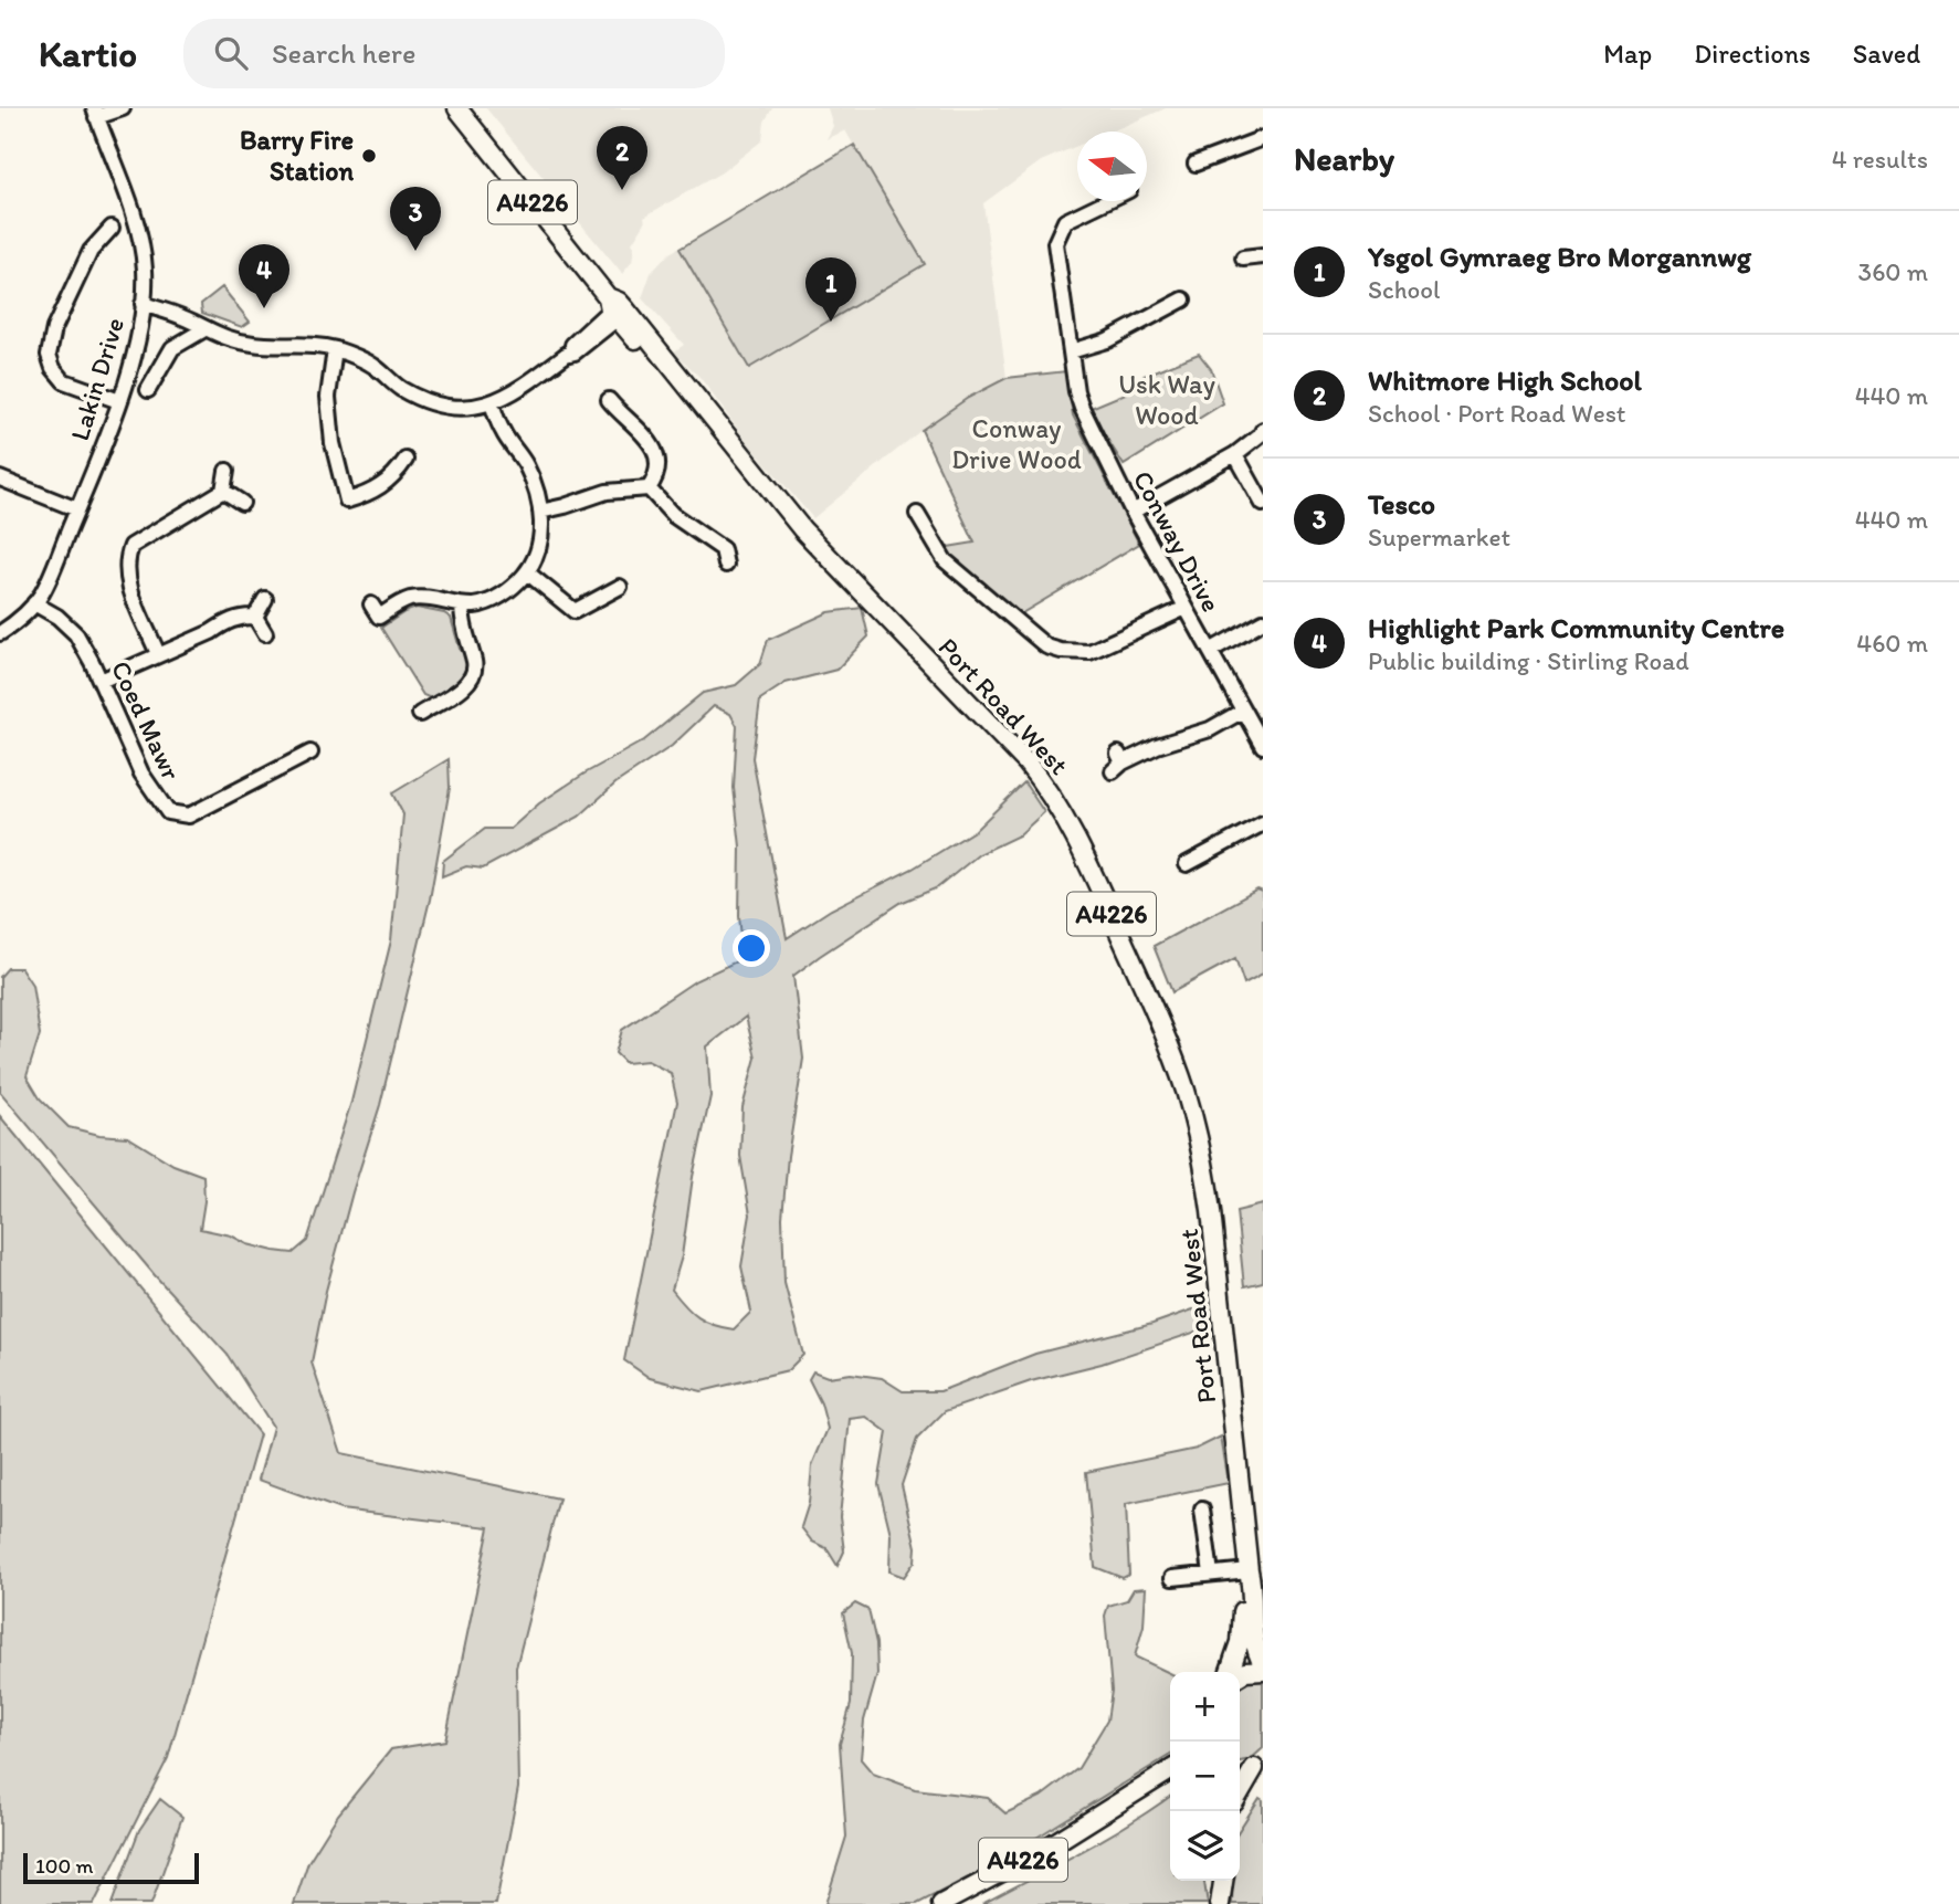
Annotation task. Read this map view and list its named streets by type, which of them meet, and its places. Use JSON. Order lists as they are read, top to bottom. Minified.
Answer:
{"streets":{"main road":["A4226","Port Road West"],"street":["Lakin Drive","Conway Drive","Coed Mawr"]},"crossings":[["Lakin Drive","Coed Mawr"]],"parks":["Usk Way Wood","Conway Drive Wood"],"places":["Barry Fire Station"],"scale_bar":"100 m","north":"left","page":{"header":"Kartio","search":"Search here","nav":["Map","Directions","Saved"],"heading":["Nearby","4 results"],"pins":["2","3","4","1"],"list":[{"mark":"1","name":"Ysgol Gymraeg Bro Morgannwg","note":"School","value":"360 m"},{"mark":"2","name":"Whitmore High School","note":"School · Port Road West","value":"440 m"},{"mark":"3","name":"Tesco","note":"Supermarket","value":"440 m"},{"mark":"4","name":"Highlight Park Community Centre","note":"Public building · Stirling Road","value":"460 m"}],"map_buttons":["+","−"],"scale":"100 m"}}
